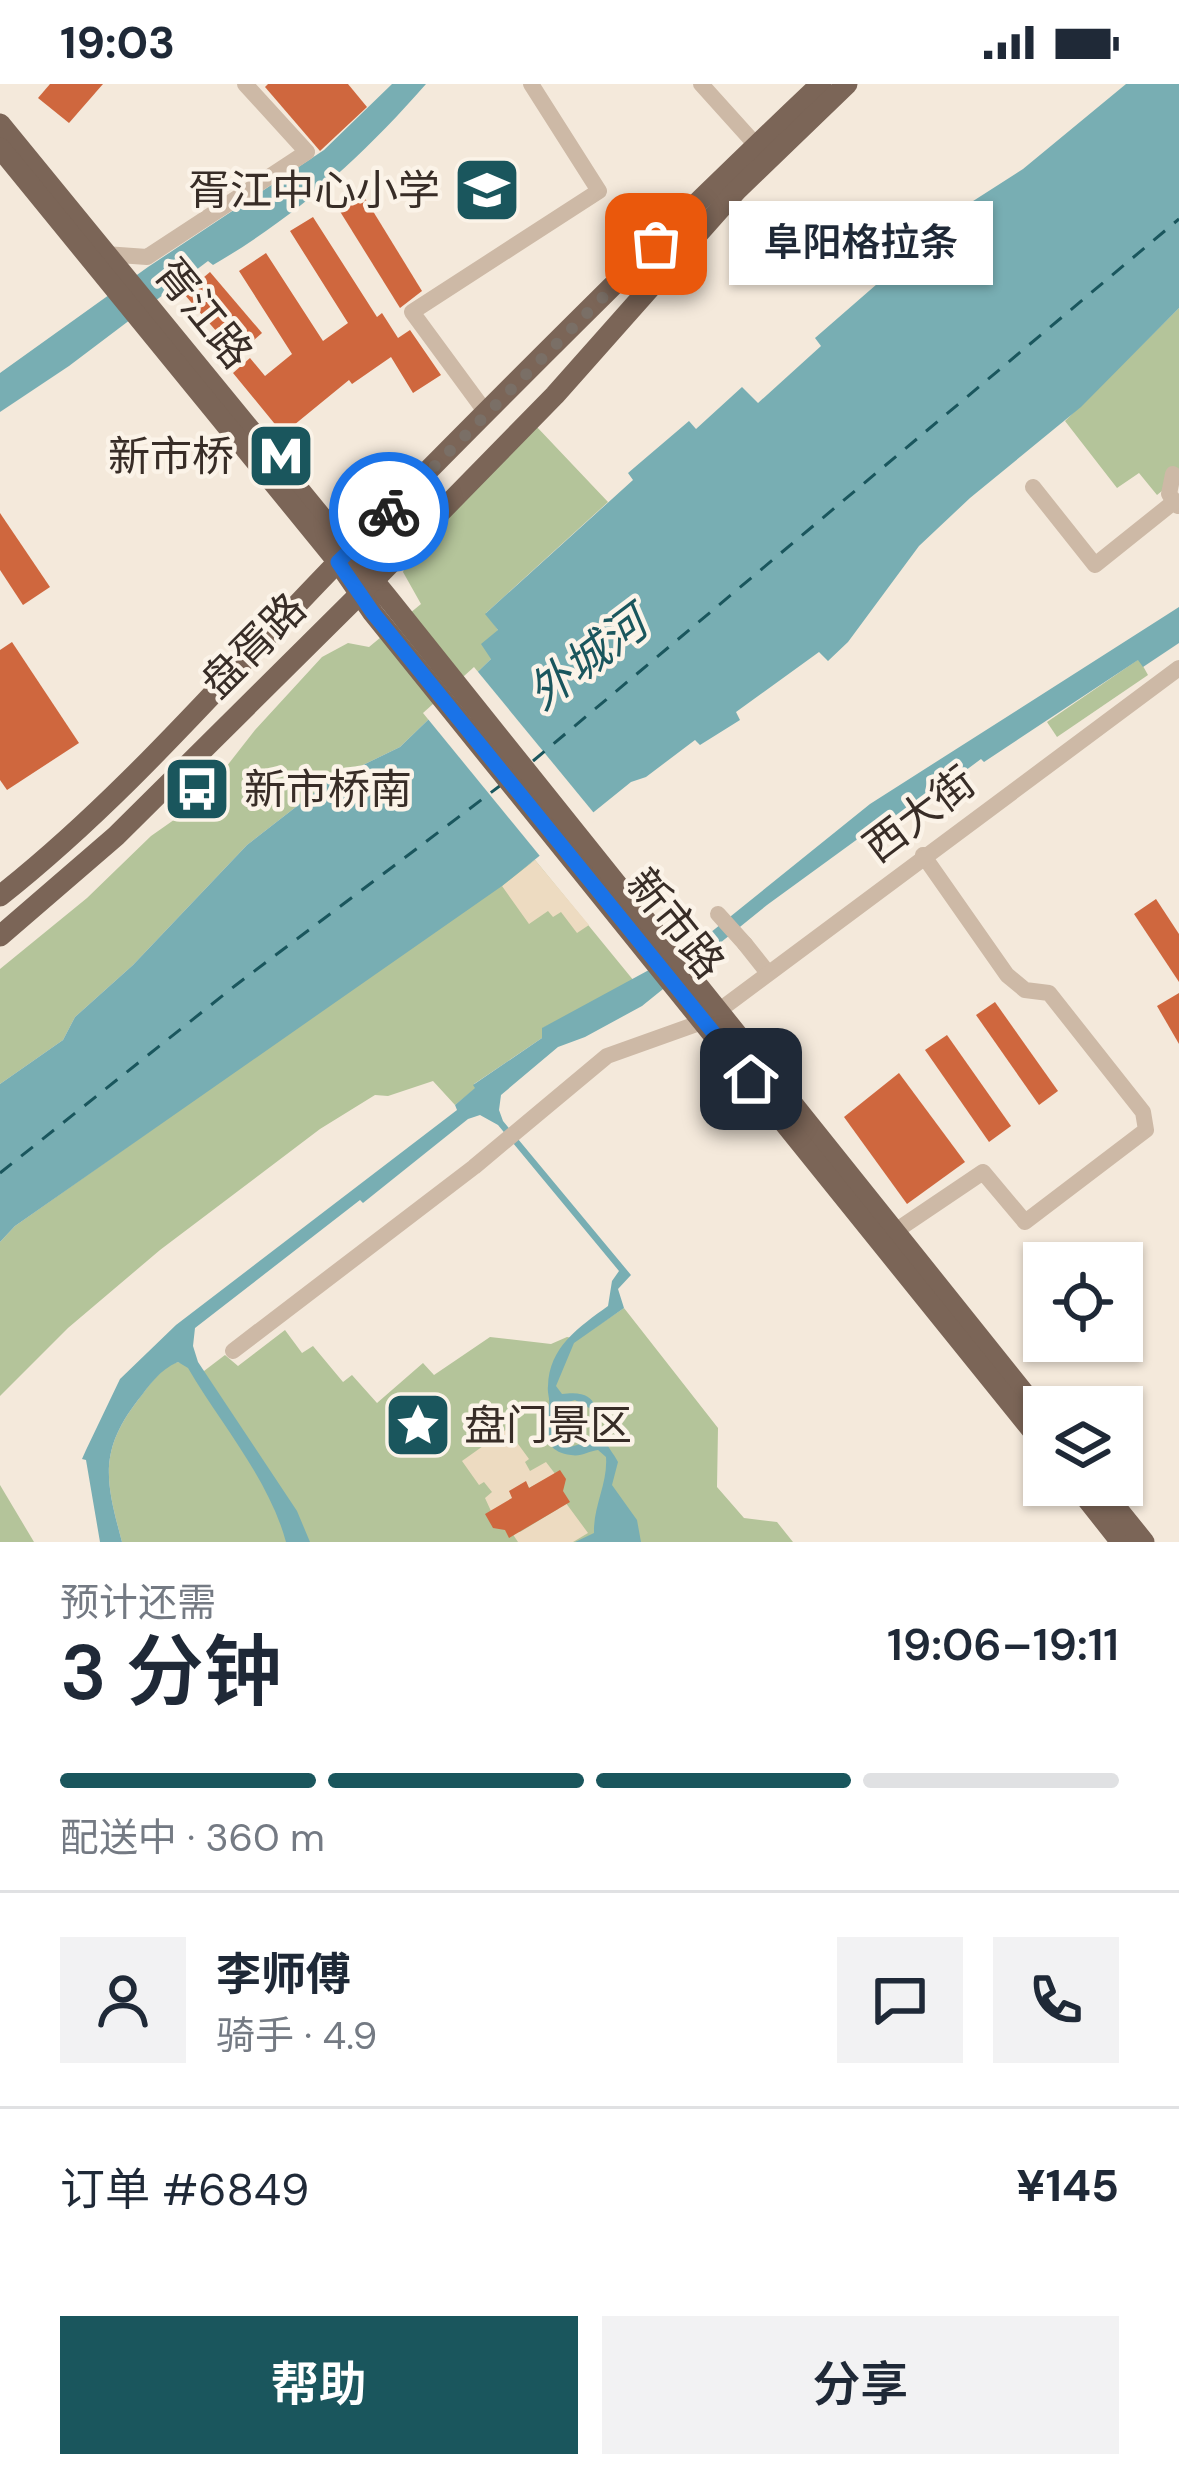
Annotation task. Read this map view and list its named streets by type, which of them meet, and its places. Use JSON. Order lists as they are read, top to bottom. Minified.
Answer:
{"streets":{"main road":["胥江路","盘胥路","新市路"],"street":["西大街"]},"crossings":[["胥江路","盘胥路"],["胥江路","新市路"],["盘胥路","新市路"],["西大街","新市路"]],"water":["外城河"],"places":{"school or university":["胥江中心小学"],"other":["阜阳格拉条"],"metro station":["新市桥"],"bus stop":["新市桥南"],"place":["盘门景区"]},"page":{"status":"19:03","bubble":"阜阳格拉条","heading":["3 分钟","预计还需","19:06–19:11"],"panel":["李师傅","骑手 · 4.9","订单 #6849","¥145"],"bar":"配送中 · 360 m","buttons":["帮助","分享"]}}
